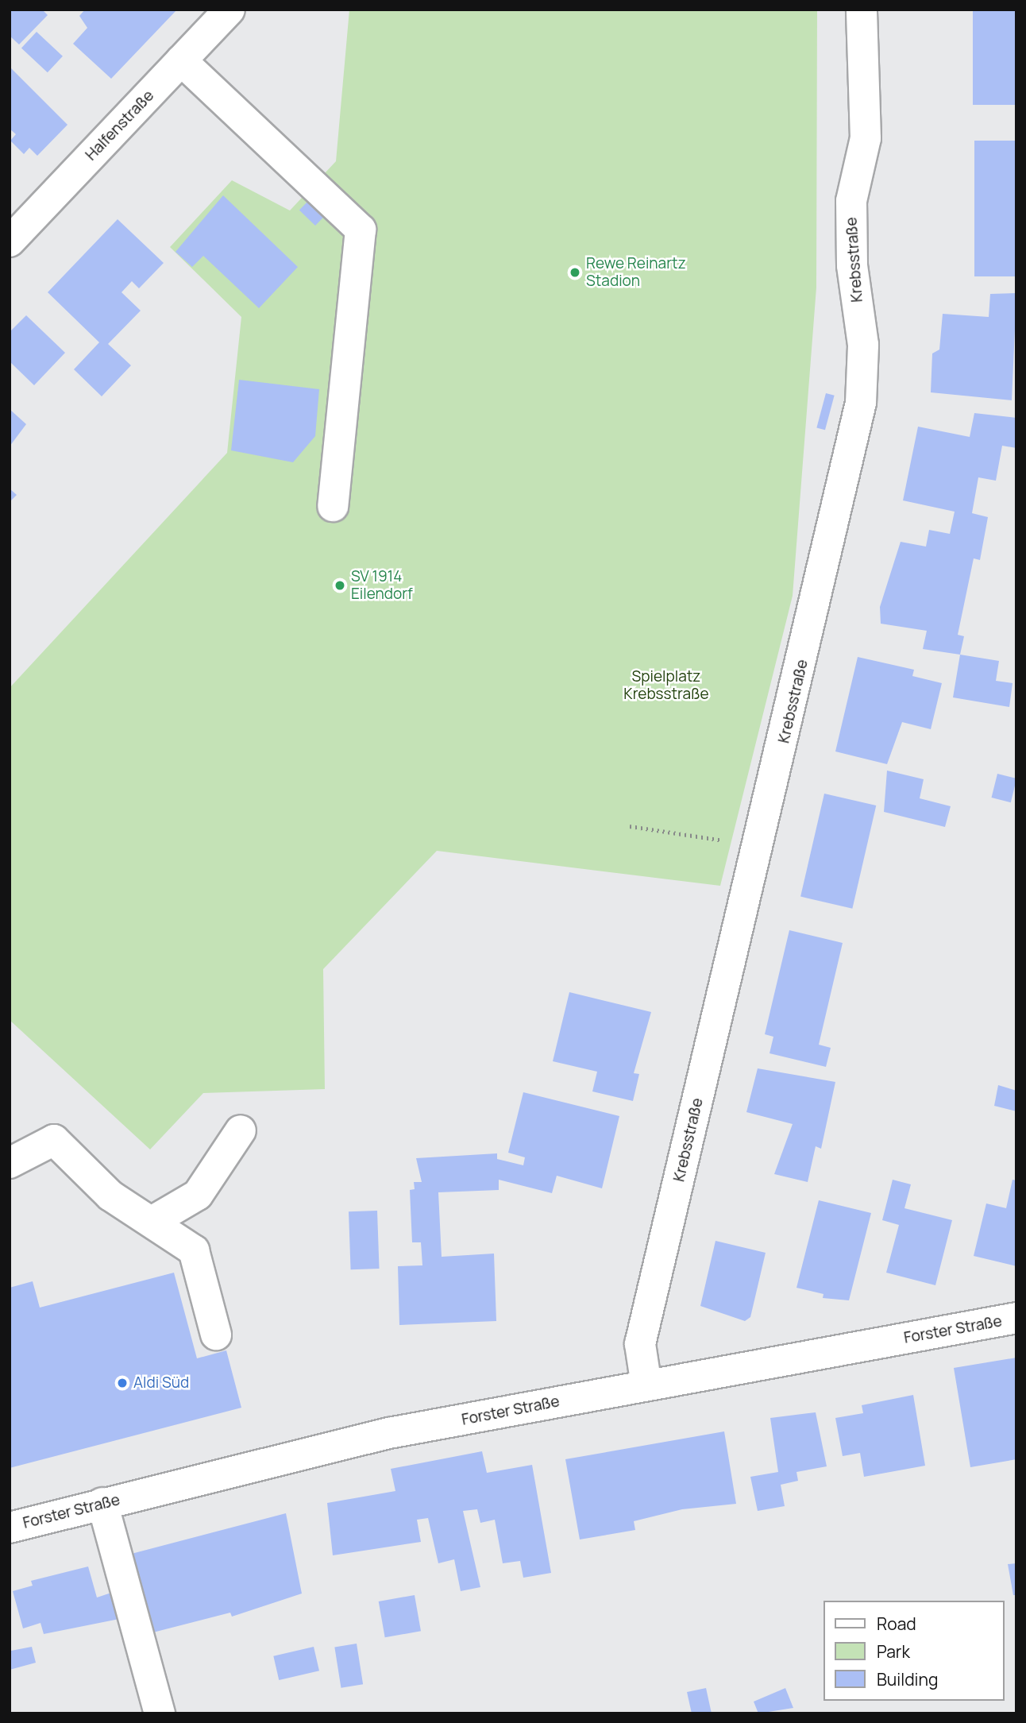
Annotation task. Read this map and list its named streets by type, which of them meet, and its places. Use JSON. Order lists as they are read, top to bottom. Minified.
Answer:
{"streets":{"street":["Halfenstraße","Krebsstraße","Forster Straße"]},"crossings":[["Krebsstraße","Forster Straße"]],"parks":["Spielplatz Krebsstraße"],"places":["Rewe Reinartz Stadion","SV 1914 Eilendorf","Aldi Süd"],"legend":["Road","Park","Building"]}
